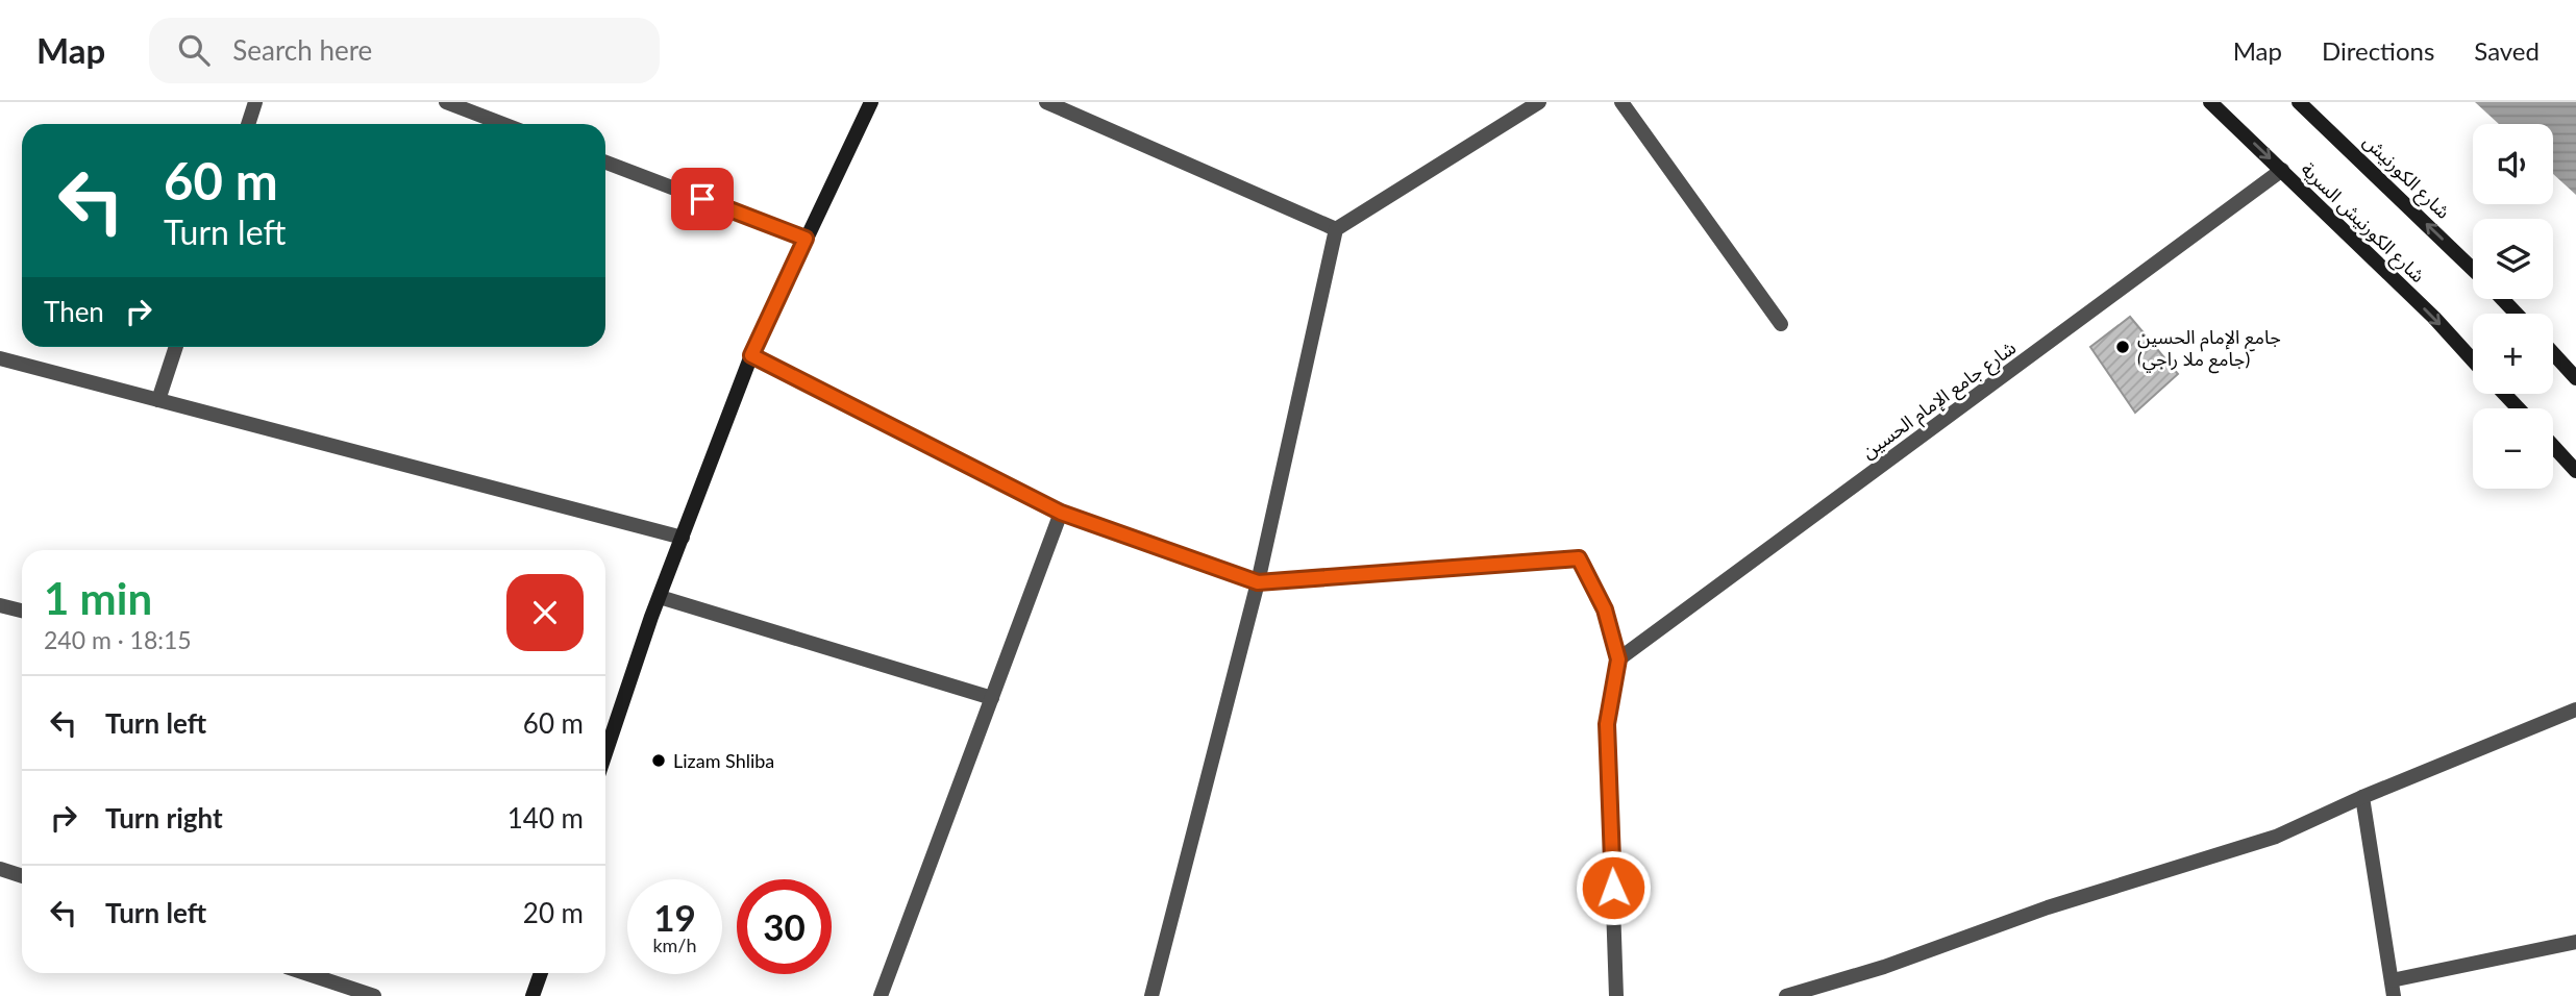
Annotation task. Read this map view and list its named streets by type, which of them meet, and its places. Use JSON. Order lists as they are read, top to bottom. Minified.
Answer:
{"streets":{"main road":["شارع الكورنيش","شارع الكورنيش السرية"],"street":["شارع جامع الإمام الحسين"]},"crossings":[["شارع الكورنيش السرية","شارع جامع الإمام الحسين"]],"one_way":["شارع الكورنيش","شارع الكورنيش السرية"],"places":["جامع الإمام الحسين (جامع ملا راجي)","Lizam Shliba"],"page":{"header":"Map","search":"Search here","nav":["Map","Directions","Saved"],"map_buttons":["+","−"],"turn":["60 m","Turn left"],"then":"Then","heading":["1 min","240 m · 18:15"],"list":[{"name":"Turn left","value":"60 m"},{"name":"Turn right","value":"140 m"},{"name":"Turn left","value":"20 m"}],"speed":"19 km/h","limit":"30"}}
